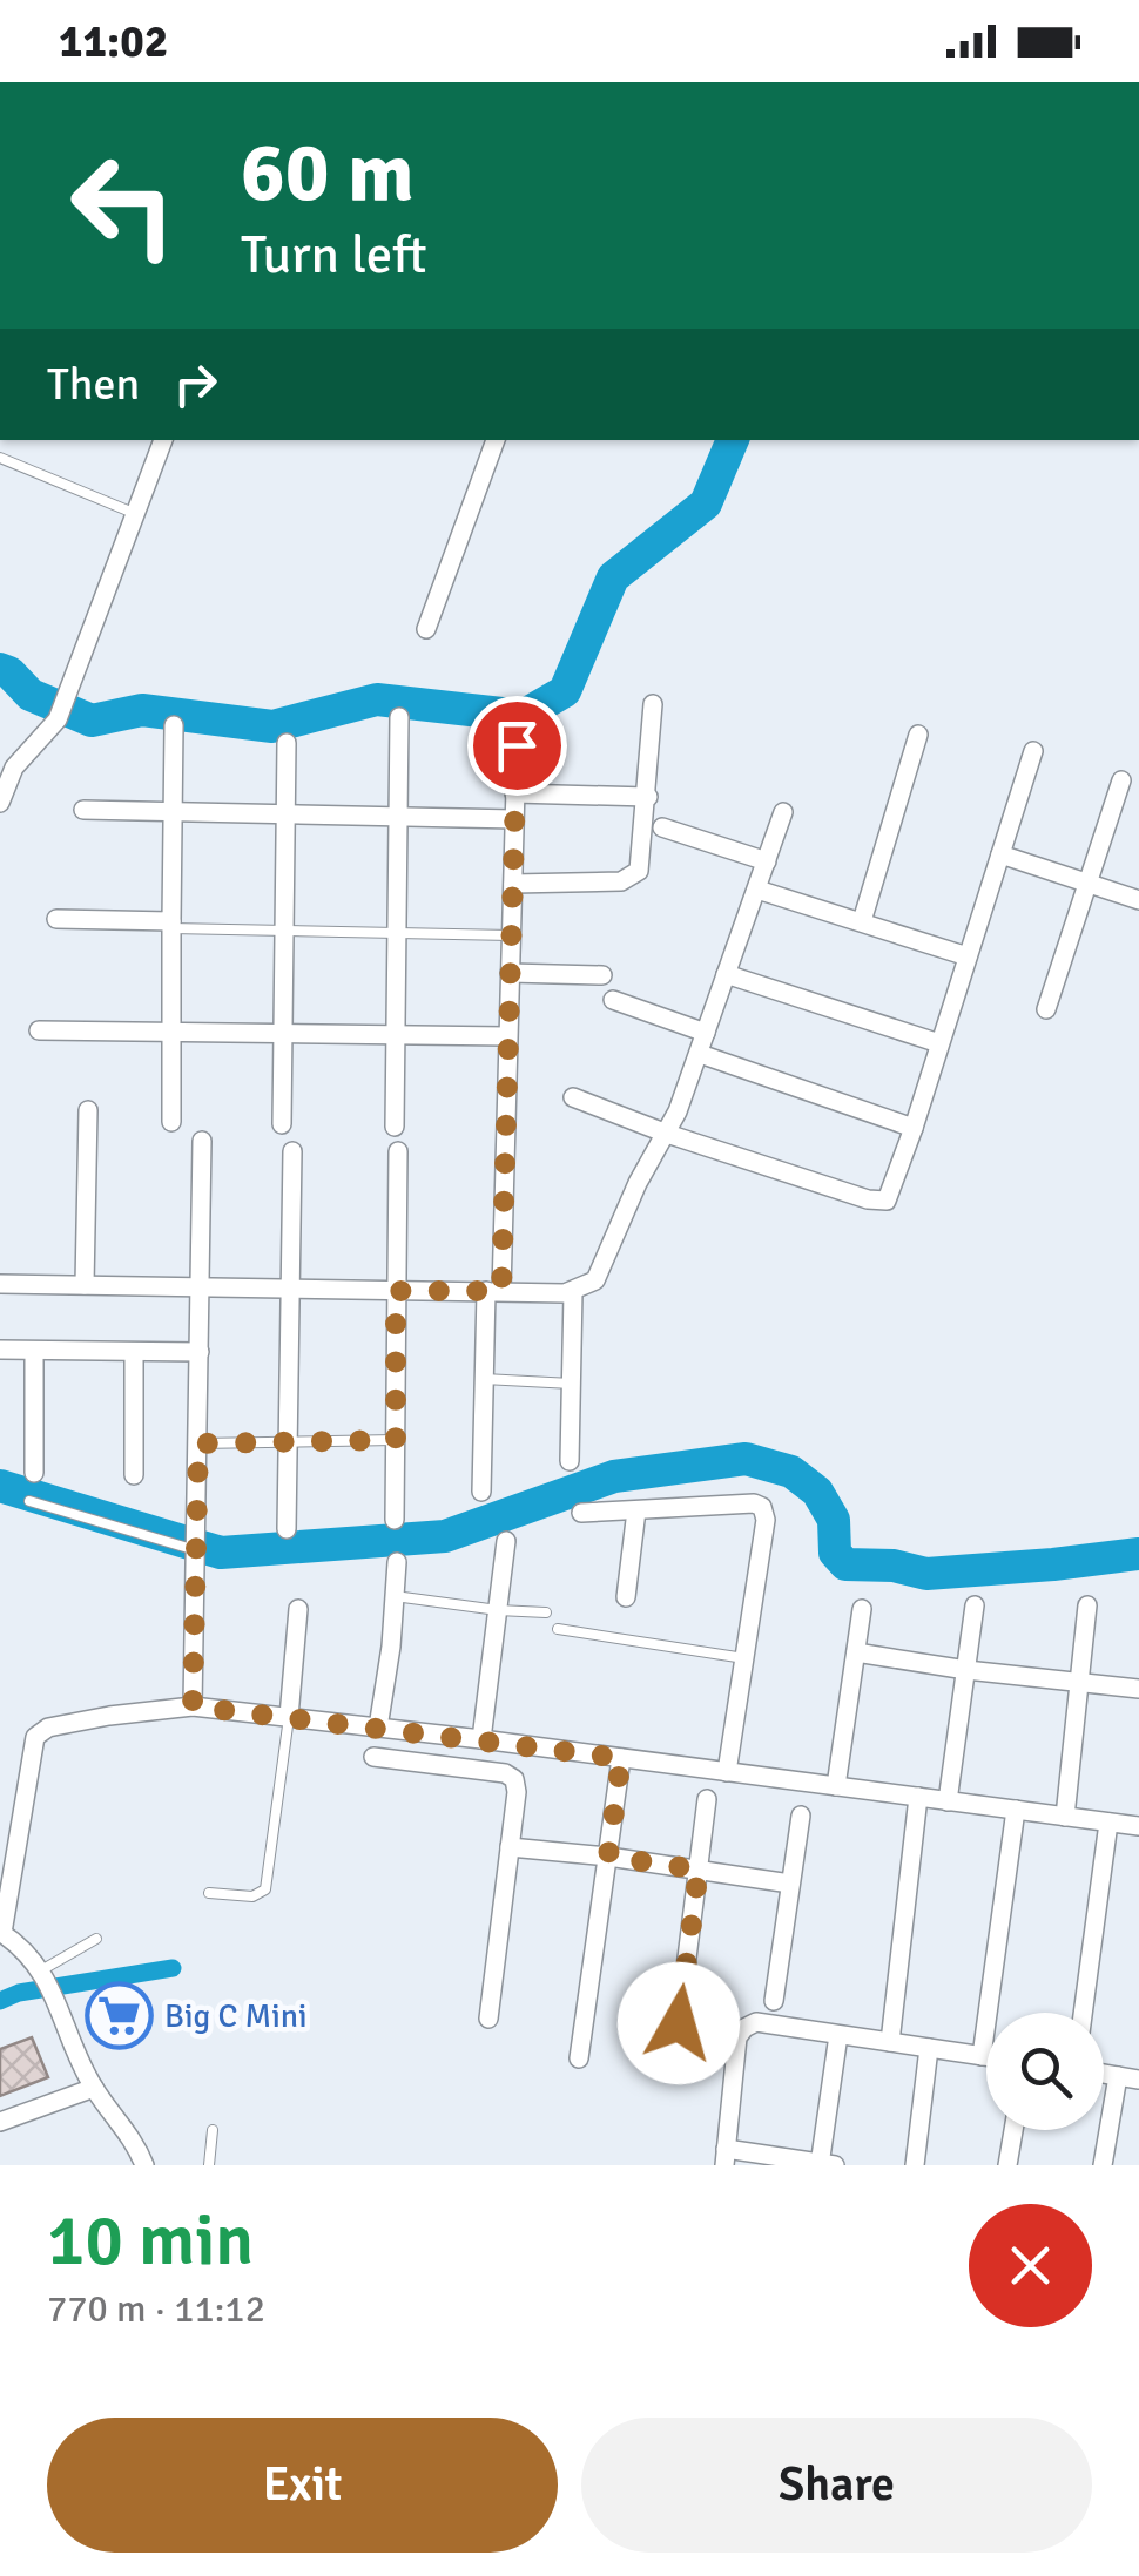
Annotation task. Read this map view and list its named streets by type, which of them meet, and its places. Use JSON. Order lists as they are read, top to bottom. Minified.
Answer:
{"places":{"supermarket":["Big C Mini"]},"page":{"status":"11:02","turn":["60 m","Turn left"],"then":"Then","heading":["10 min","770 m · 11:12"],"buttons":["Exit","Share"]}}
